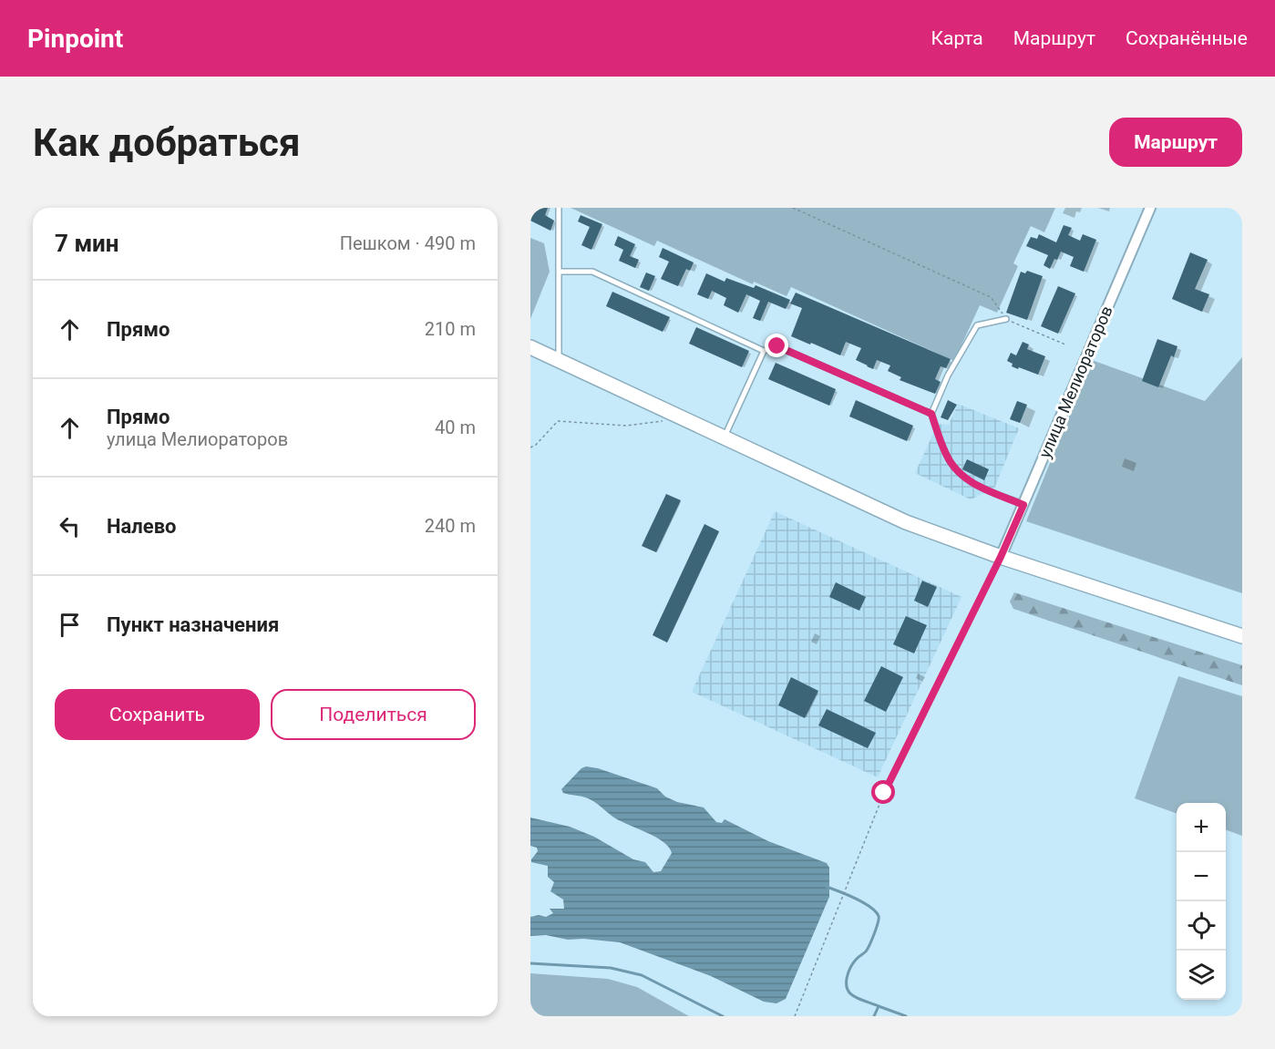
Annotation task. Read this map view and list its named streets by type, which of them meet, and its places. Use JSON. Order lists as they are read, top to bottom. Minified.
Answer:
{"streets":{"street":["улица Мелиораторов"]},"page":{"header":"Pinpoint","nav":["Карта","Маршрут","Сохранённые"],"buttons":["Маршрут",["Сохранить","Поделиться"]],"title":"Как добраться","heading":["7 мин","Пешком · 490 m"],"list":[["Прямо","210 m"],["Прямо","улица Мелиораторов","40 m"],["Налево","240 m"],"Пункт назначения"],"map_buttons":["+","−"]}}
